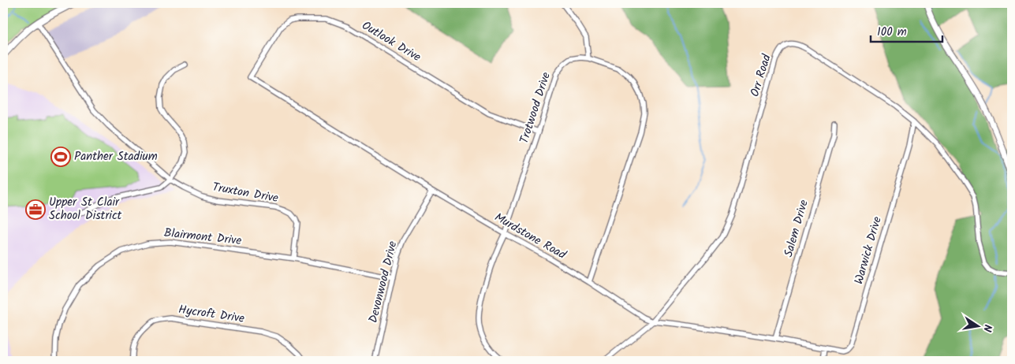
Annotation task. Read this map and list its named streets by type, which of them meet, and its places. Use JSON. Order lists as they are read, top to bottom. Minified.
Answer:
{"streets":{"street":["Outlook Drive","Orr Road","Trotwood Drive","Truxton Drive","Salem Drive","Murdstone Road","Blairmont Drive","Warwick Drive","Devonwood Drive","Hycroft Drive"]},"crossings":[["Outlook Drive","Trotwood Drive"],["Outlook Drive","Murdstone Road"],["Orr Road","Murdstone Road"],["Orr Road","Warwick Drive"],["Trotwood Drive","Murdstone Road"],["Truxton Drive","Blairmont Drive"],["Salem Drive","Murdstone Road"],["Murdstone Road","Warwick Drive"],["Murdstone Road","Devonwood Drive"],["Blairmont Drive","Devonwood Drive"]],"places":{"sports":["Panther Stadium"],"office":["Upper St Clair School District"]},"scale_bar":"100 m","north":"right"}
